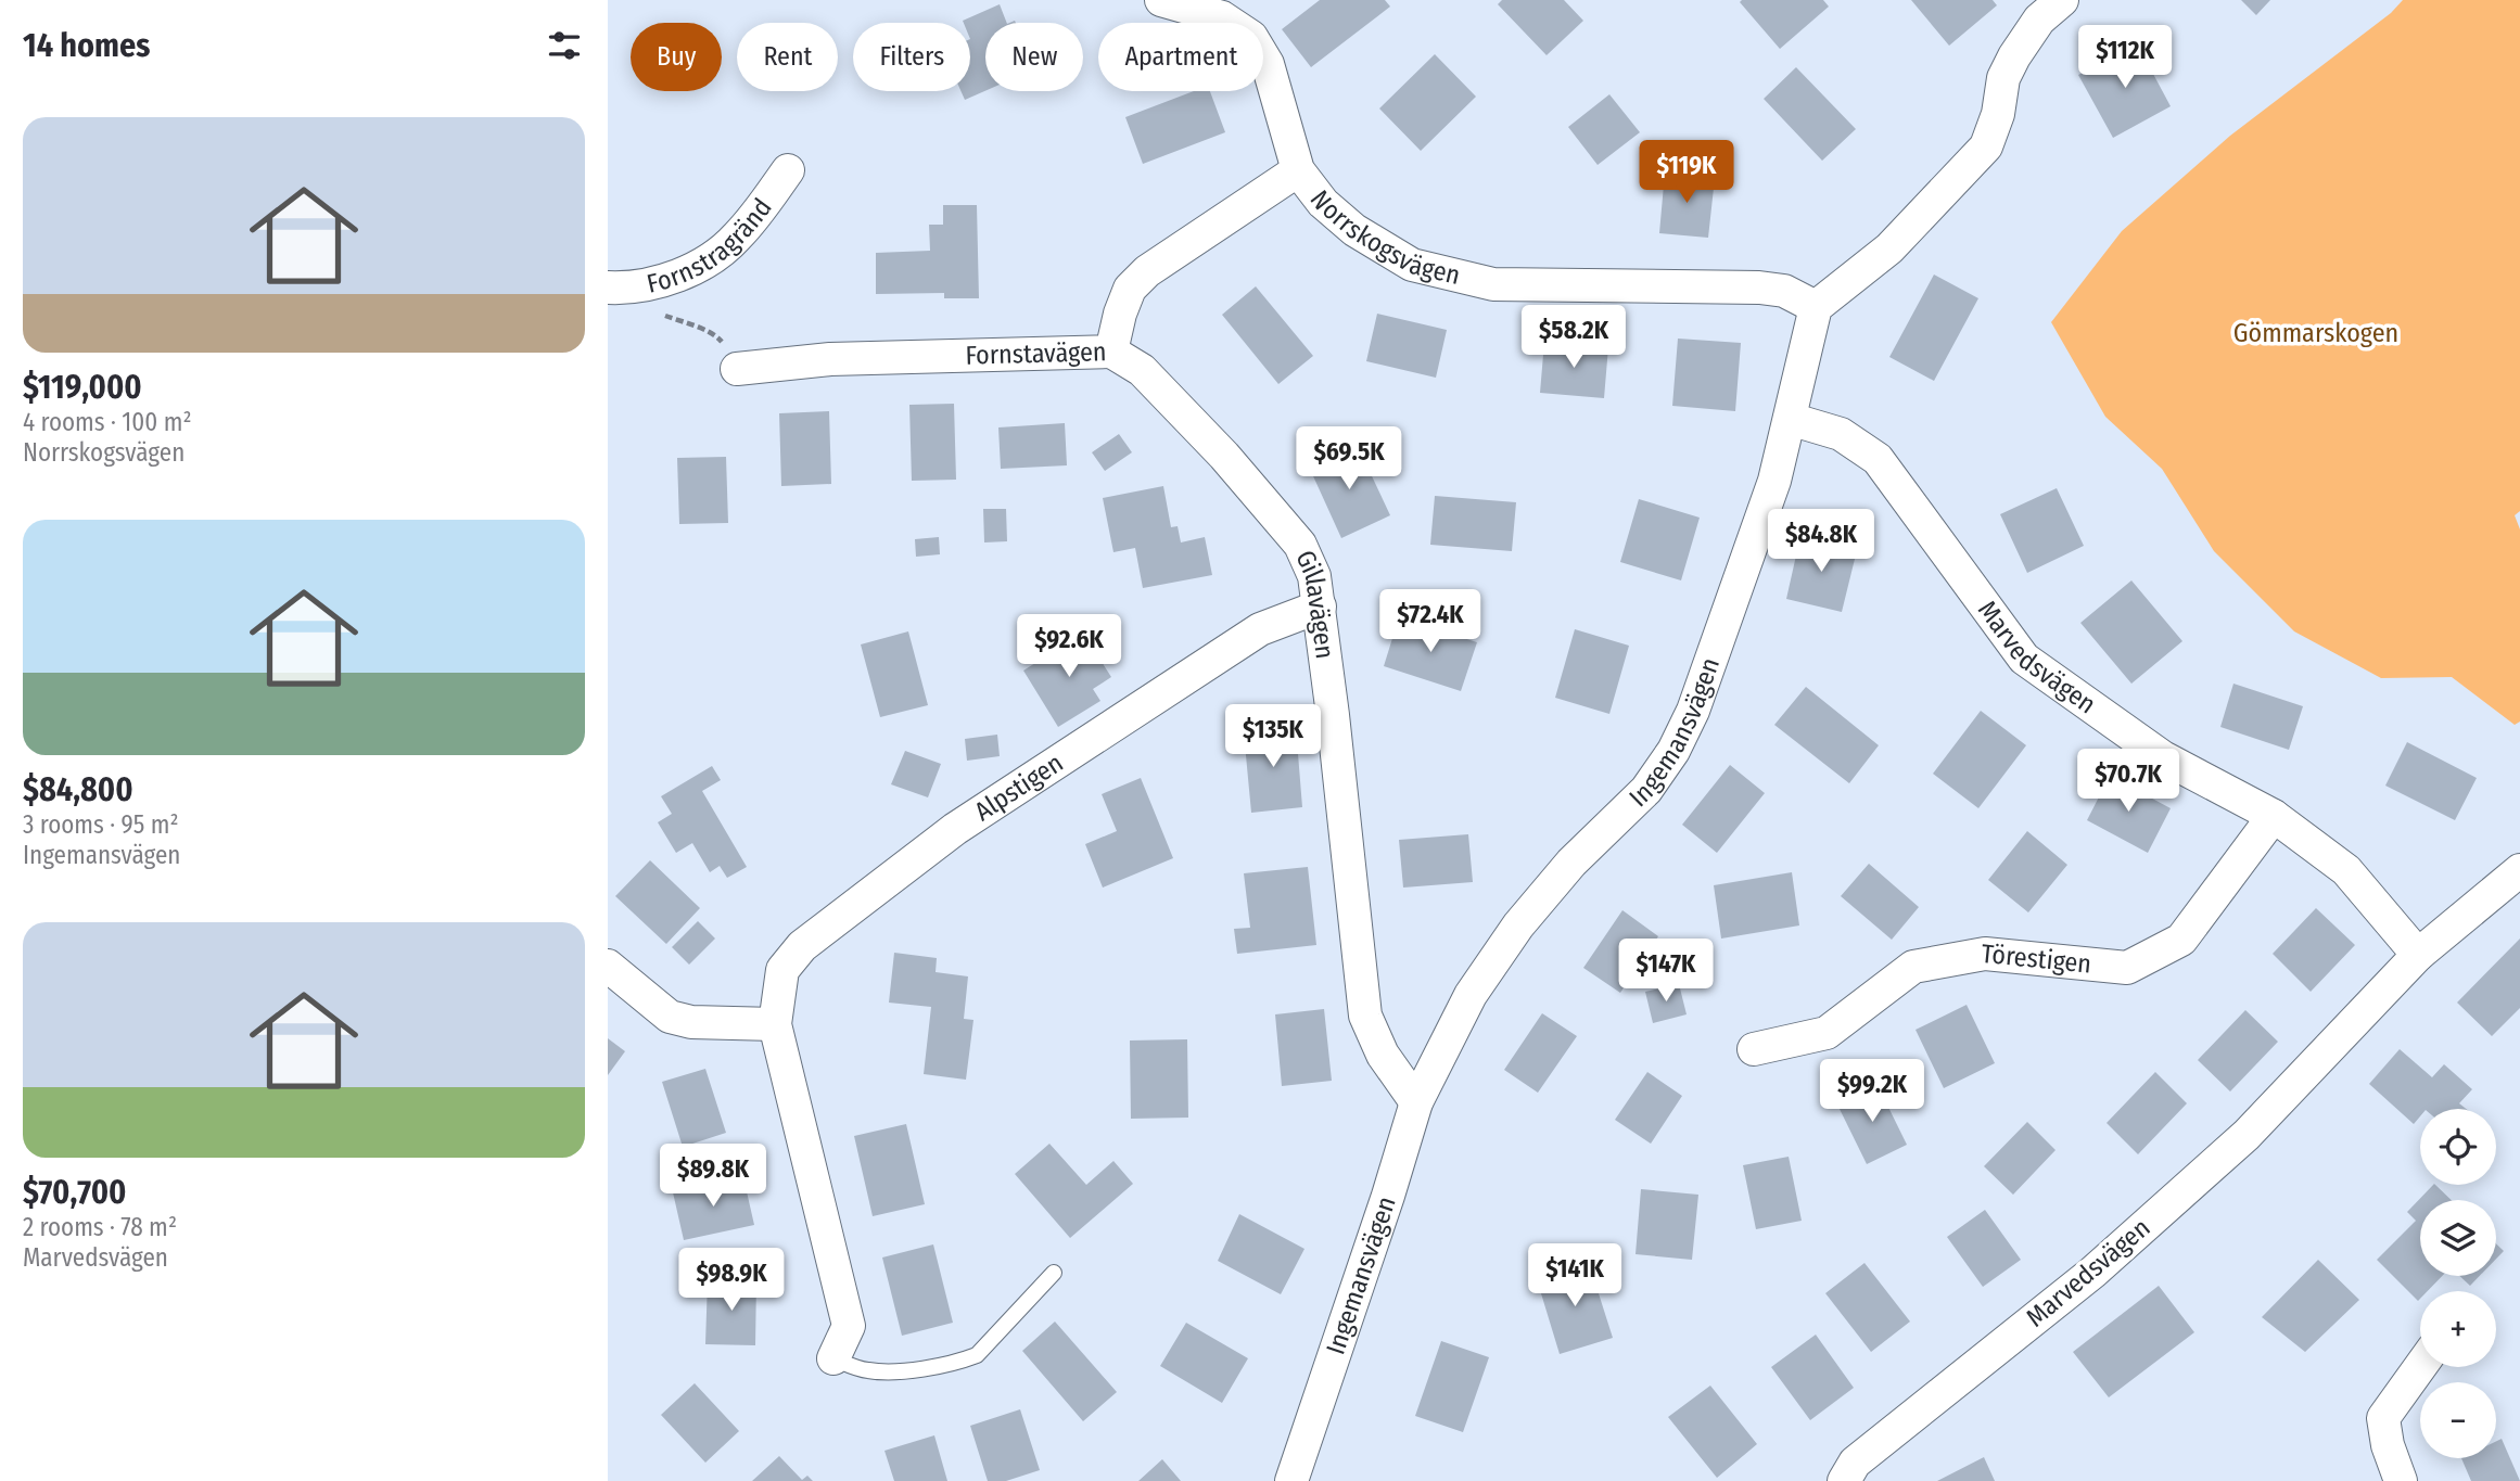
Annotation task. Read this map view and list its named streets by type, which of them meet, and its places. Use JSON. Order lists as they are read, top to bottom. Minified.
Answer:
{"streets":{"street":["Norrskogsvägen","Fornstragränd","Fornstavägen","Gillavägen","Marvedsvägen","Ingemansvägen","Alpstigen","Törestigen"]},"crossings":[["Norrskogsvägen","Fornstavägen"],["Norrskogsvägen","Ingemansvägen"],["Fornstavägen","Gillavägen"],["Gillavägen","Ingemansvägen"],["Gillavägen","Alpstigen"],["Marvedsvägen","Ingemansvägen"],["Marvedsvägen","Törestigen"]],"parks":["Gömmarskogen"],"page":{"heading":"14 homes","chip":["Buy","Rent","Filters","New","Apartment"],"price":["$112K","$119K","$58.2K","$69.5K","$84.8K","$72.4K","$92.6K","$135K","$70.7K","$147K","$99.2K","$89.8K","$141K","$98.9K"],"list":[{"name":"$119,000","note":"4 rooms · 100 m² · Norrskogsvägen"},{"name":"$84,800","note":"3 rooms · 95 m² · Ingemansvägen"},{"name":"$70,700","note":"2 rooms · 78 m² · Marvedsvägen"}],"map_buttons":["+","−"]}}
